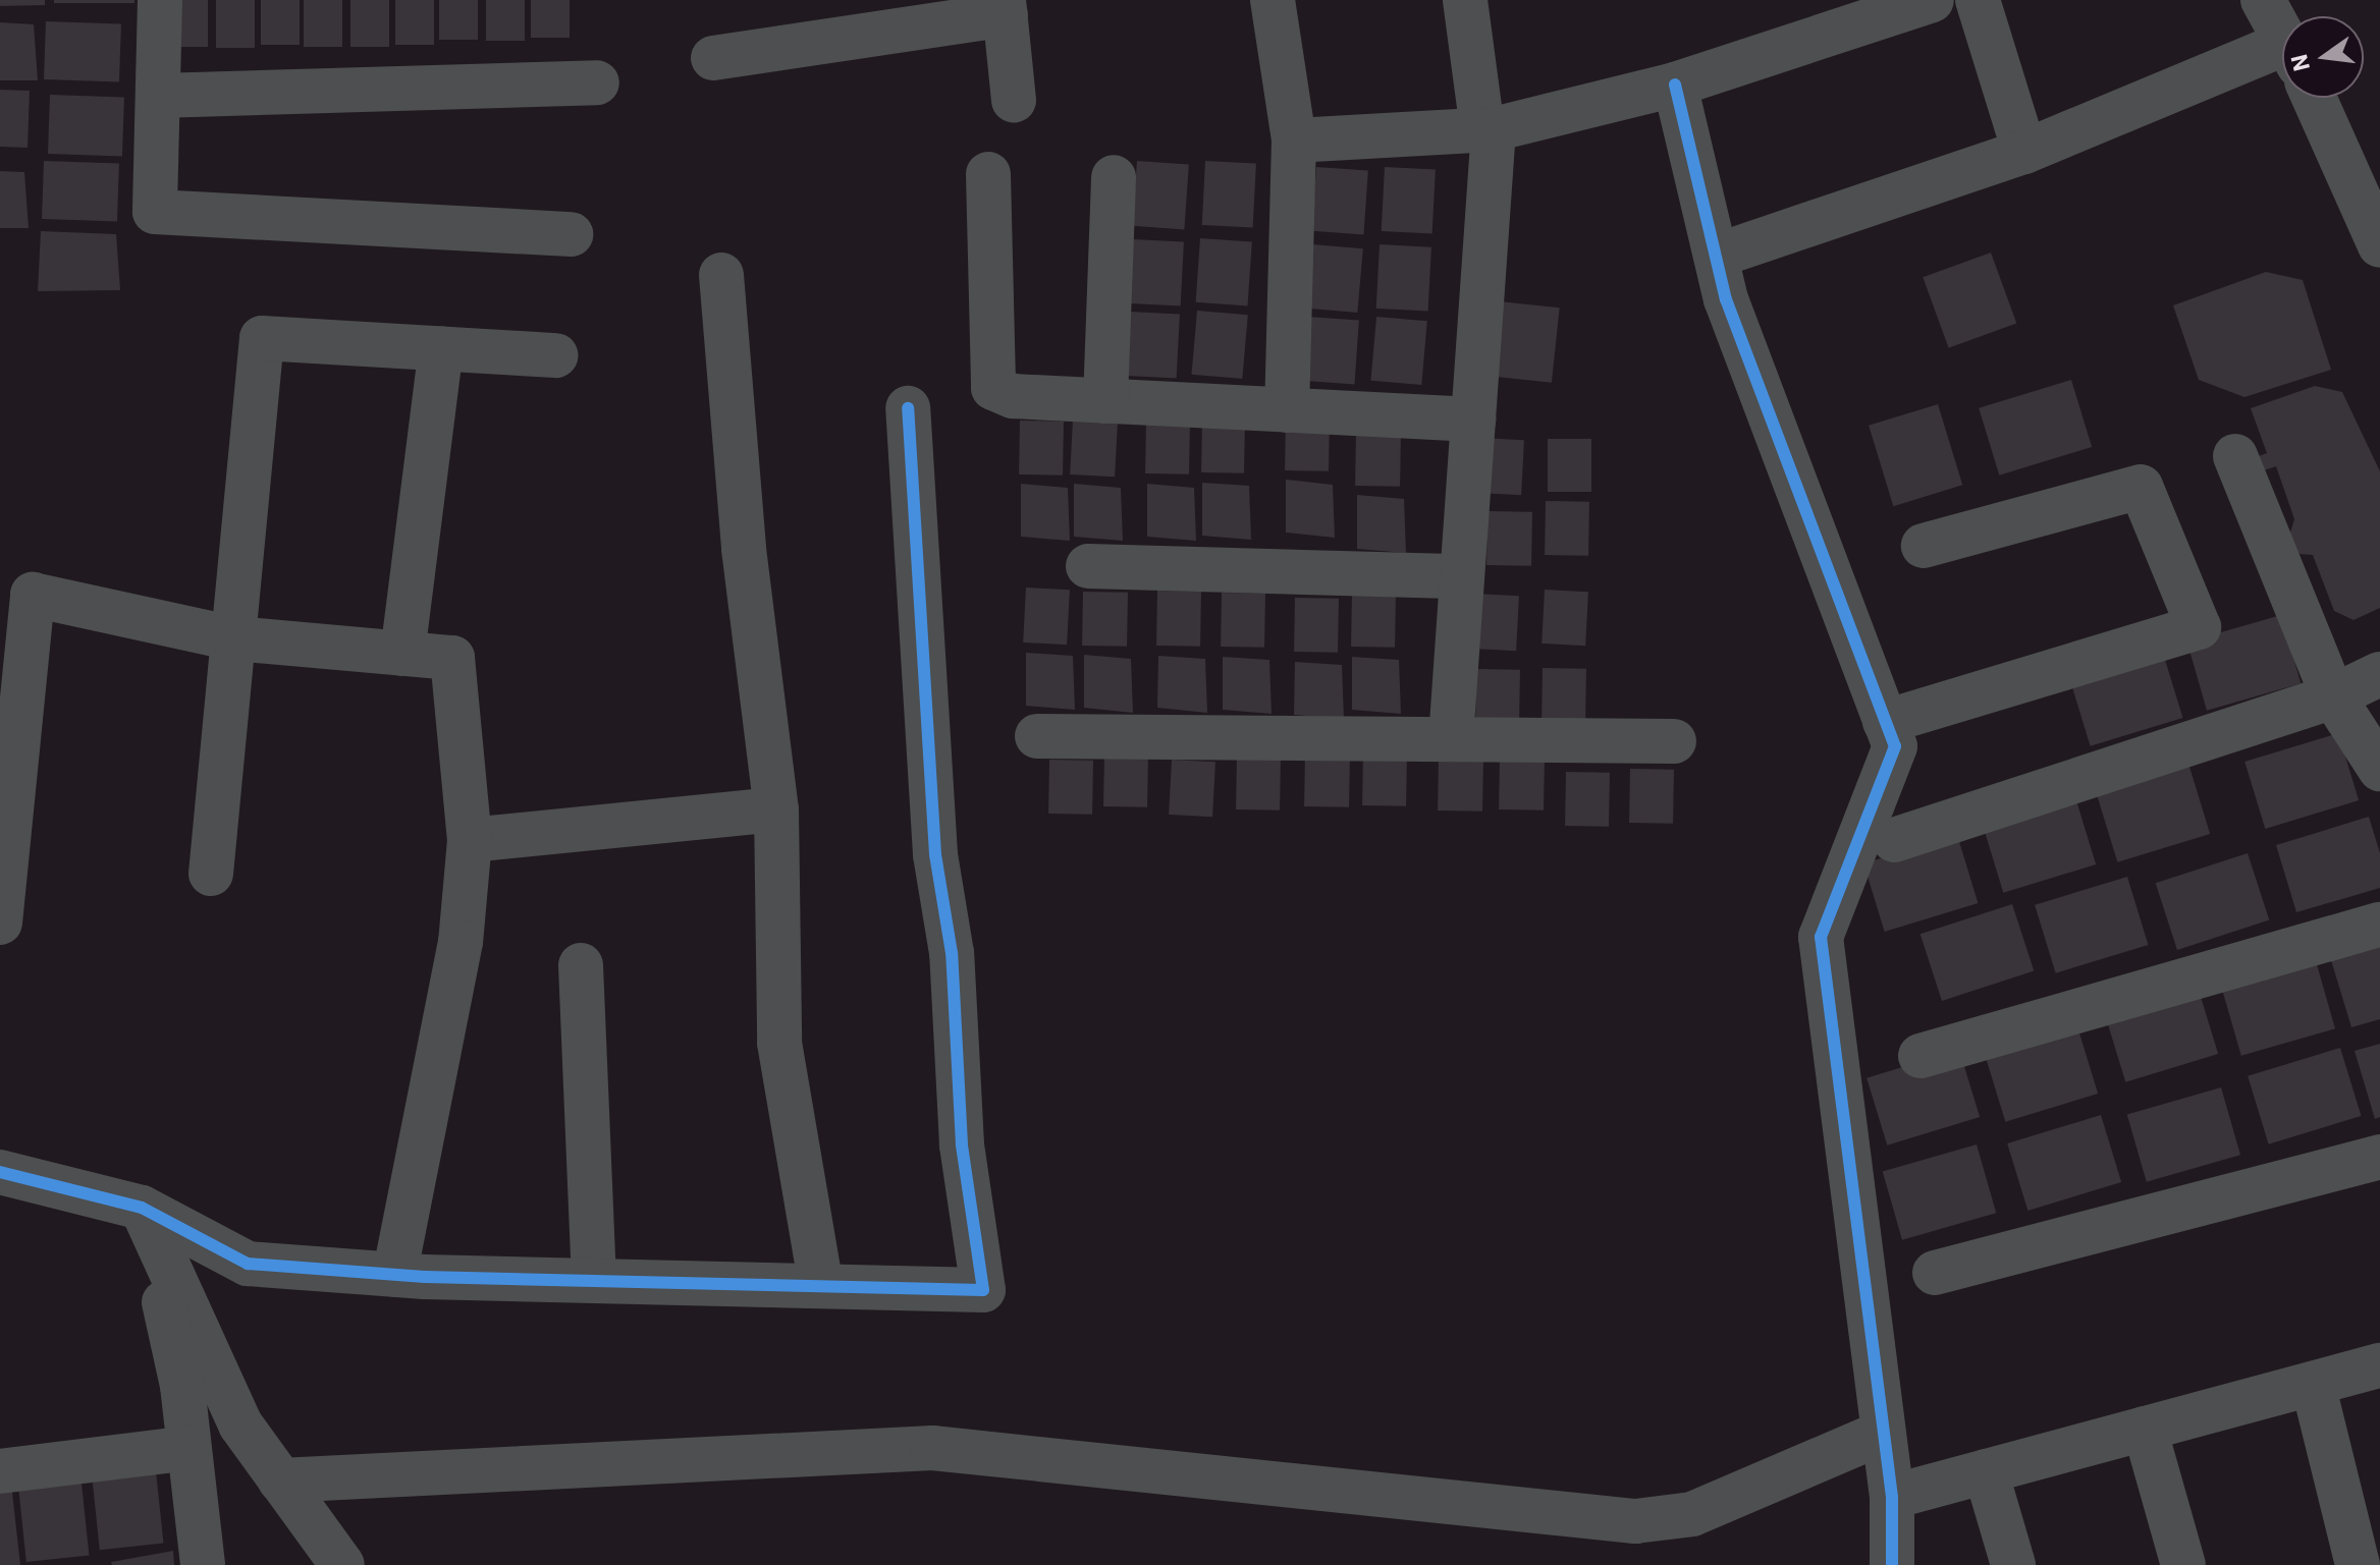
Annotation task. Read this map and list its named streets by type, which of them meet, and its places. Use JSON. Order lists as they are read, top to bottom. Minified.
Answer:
{"north":"left"}
